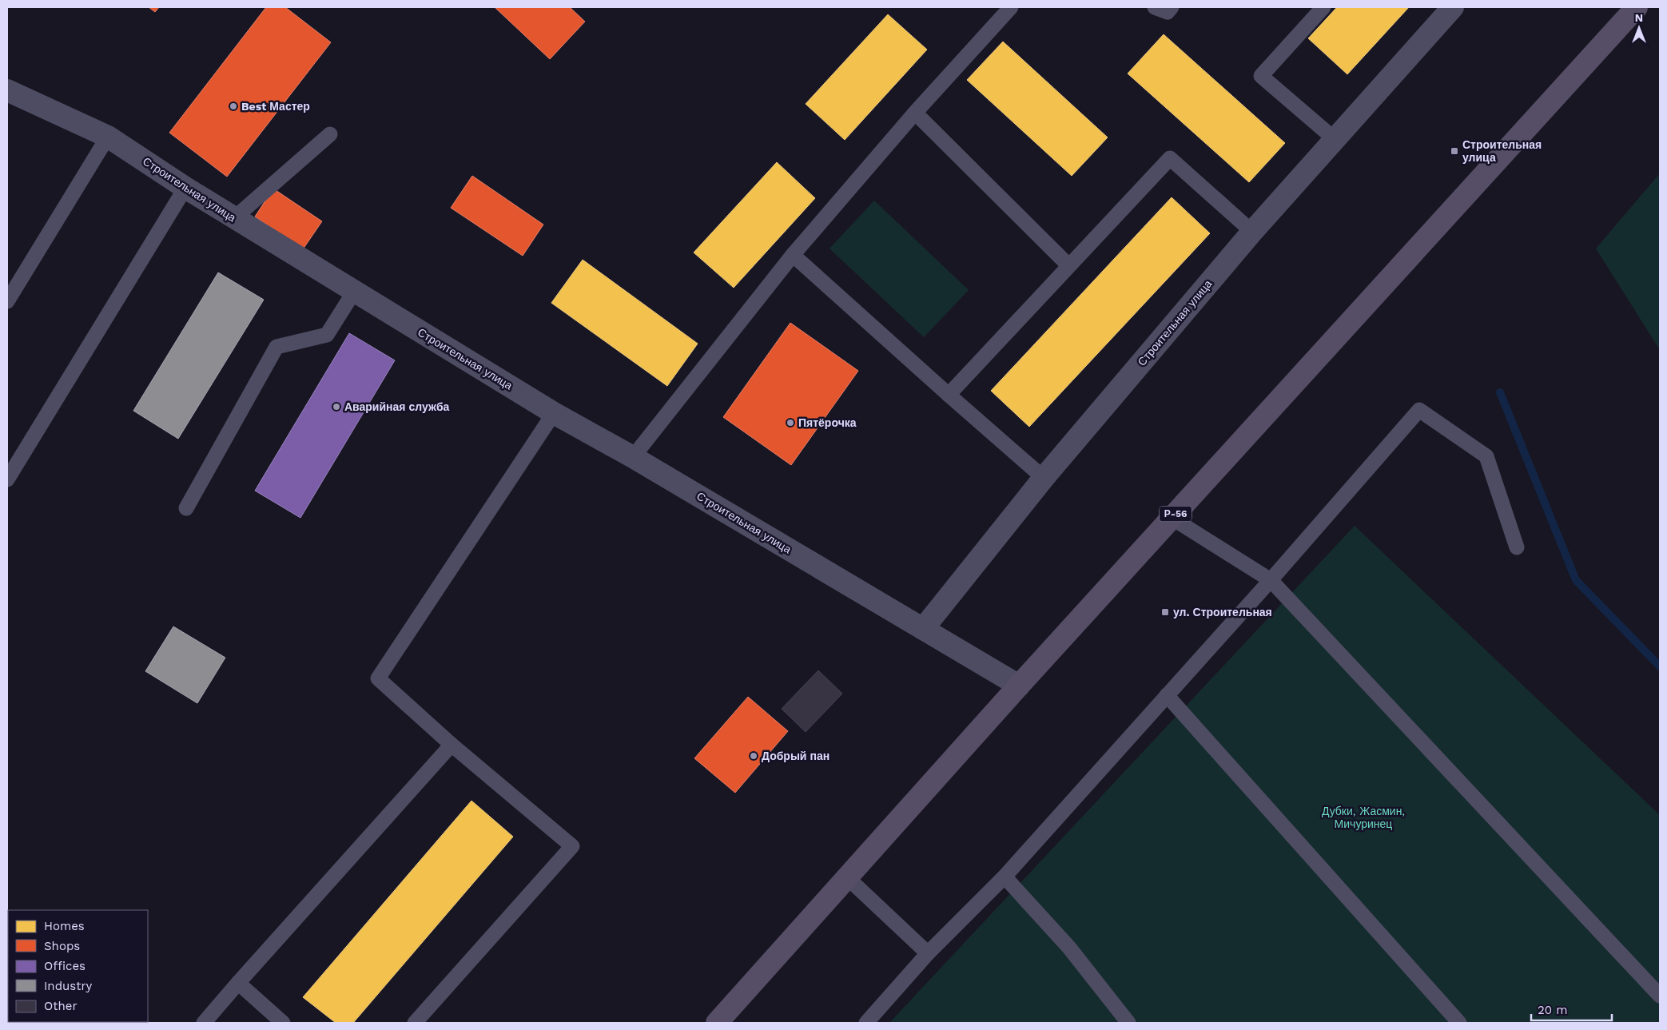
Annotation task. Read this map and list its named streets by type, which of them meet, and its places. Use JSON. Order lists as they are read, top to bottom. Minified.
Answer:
{"streets":{"main road":["Р-56"],"street":["Строительная улица"]},"crossings":[["Строительная улица","Р-56"]],"parks":["Дубки, Жасмин, Мичуринец"],"places":{"other":["Best Мастер","Аварийная служба","Пятёрочка","Добрый пан"],"transit":["Строительная улица","ул. Строительная"]},"legend":["Homes","Shops","Offices","Industry","Other"],"scale_bar":"20 m","north":"top"}
